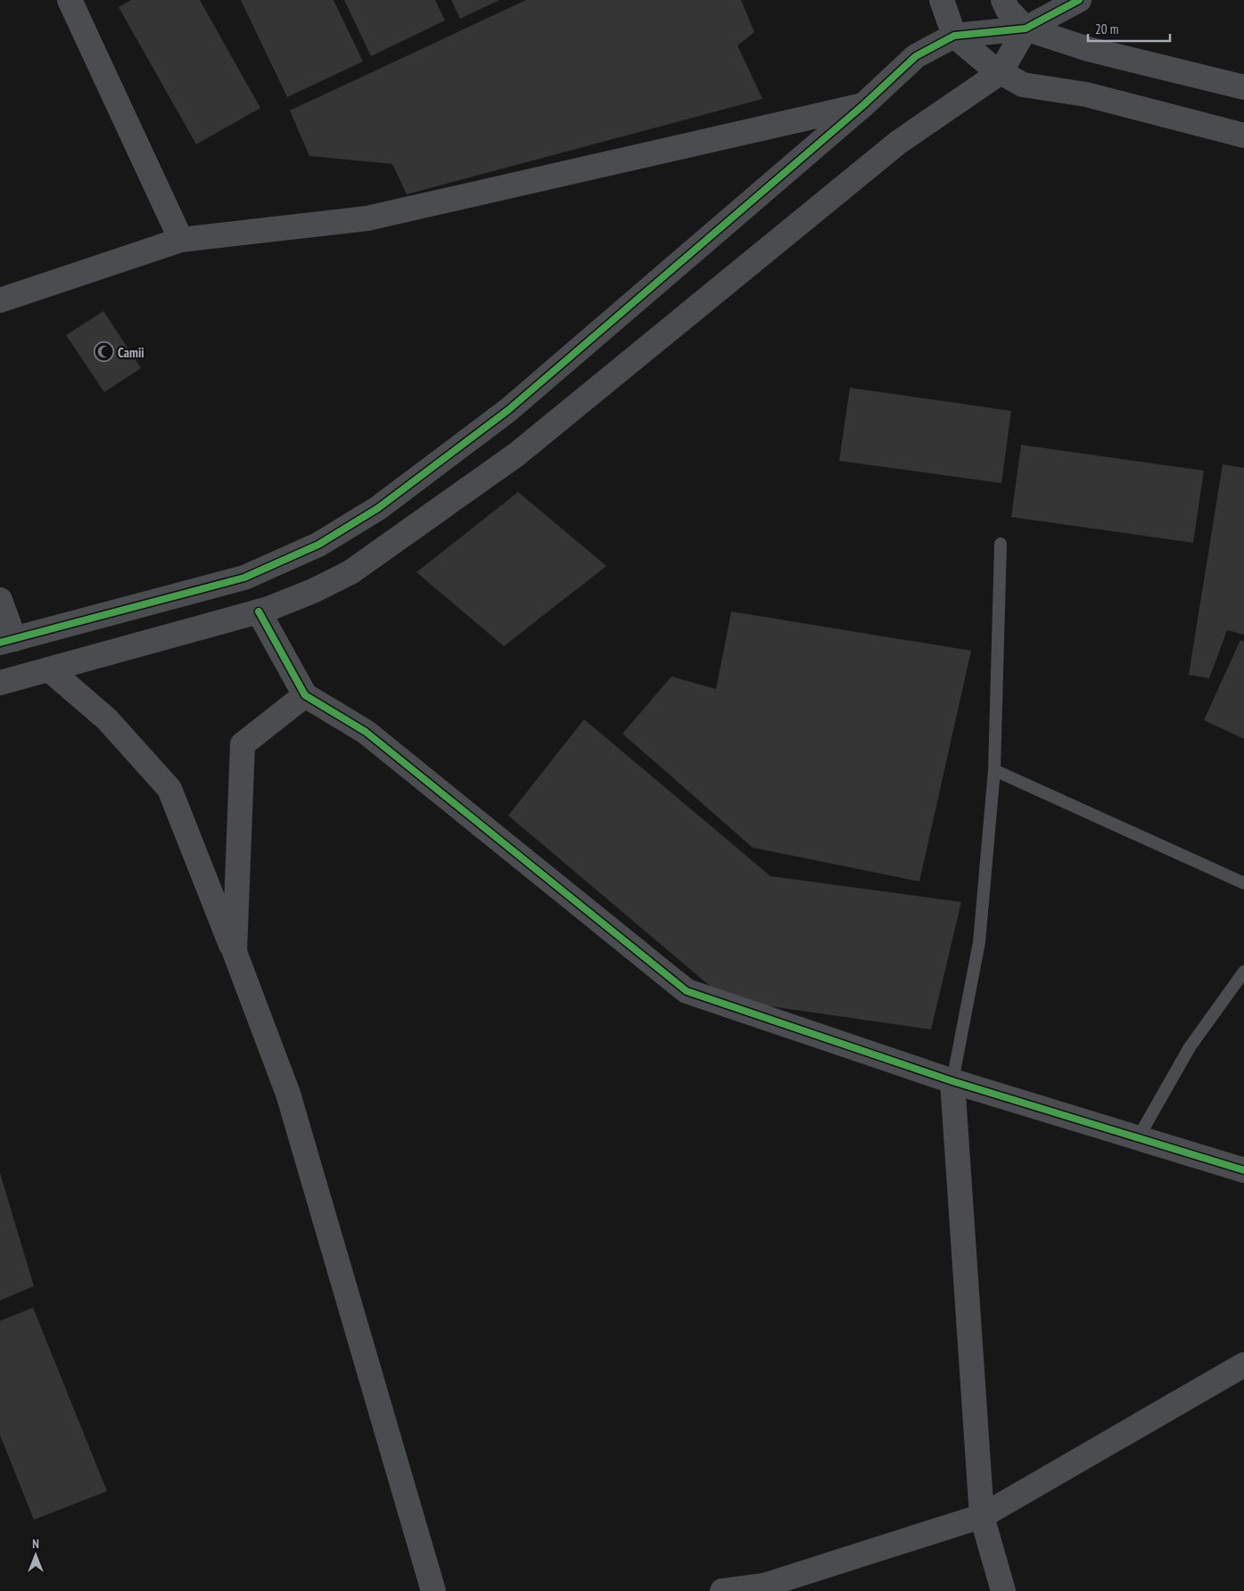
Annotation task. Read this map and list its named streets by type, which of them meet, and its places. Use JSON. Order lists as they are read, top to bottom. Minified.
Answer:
{"places":{"mosque":["Camii"]},"scale_bar":"20 m","north":"top"}
